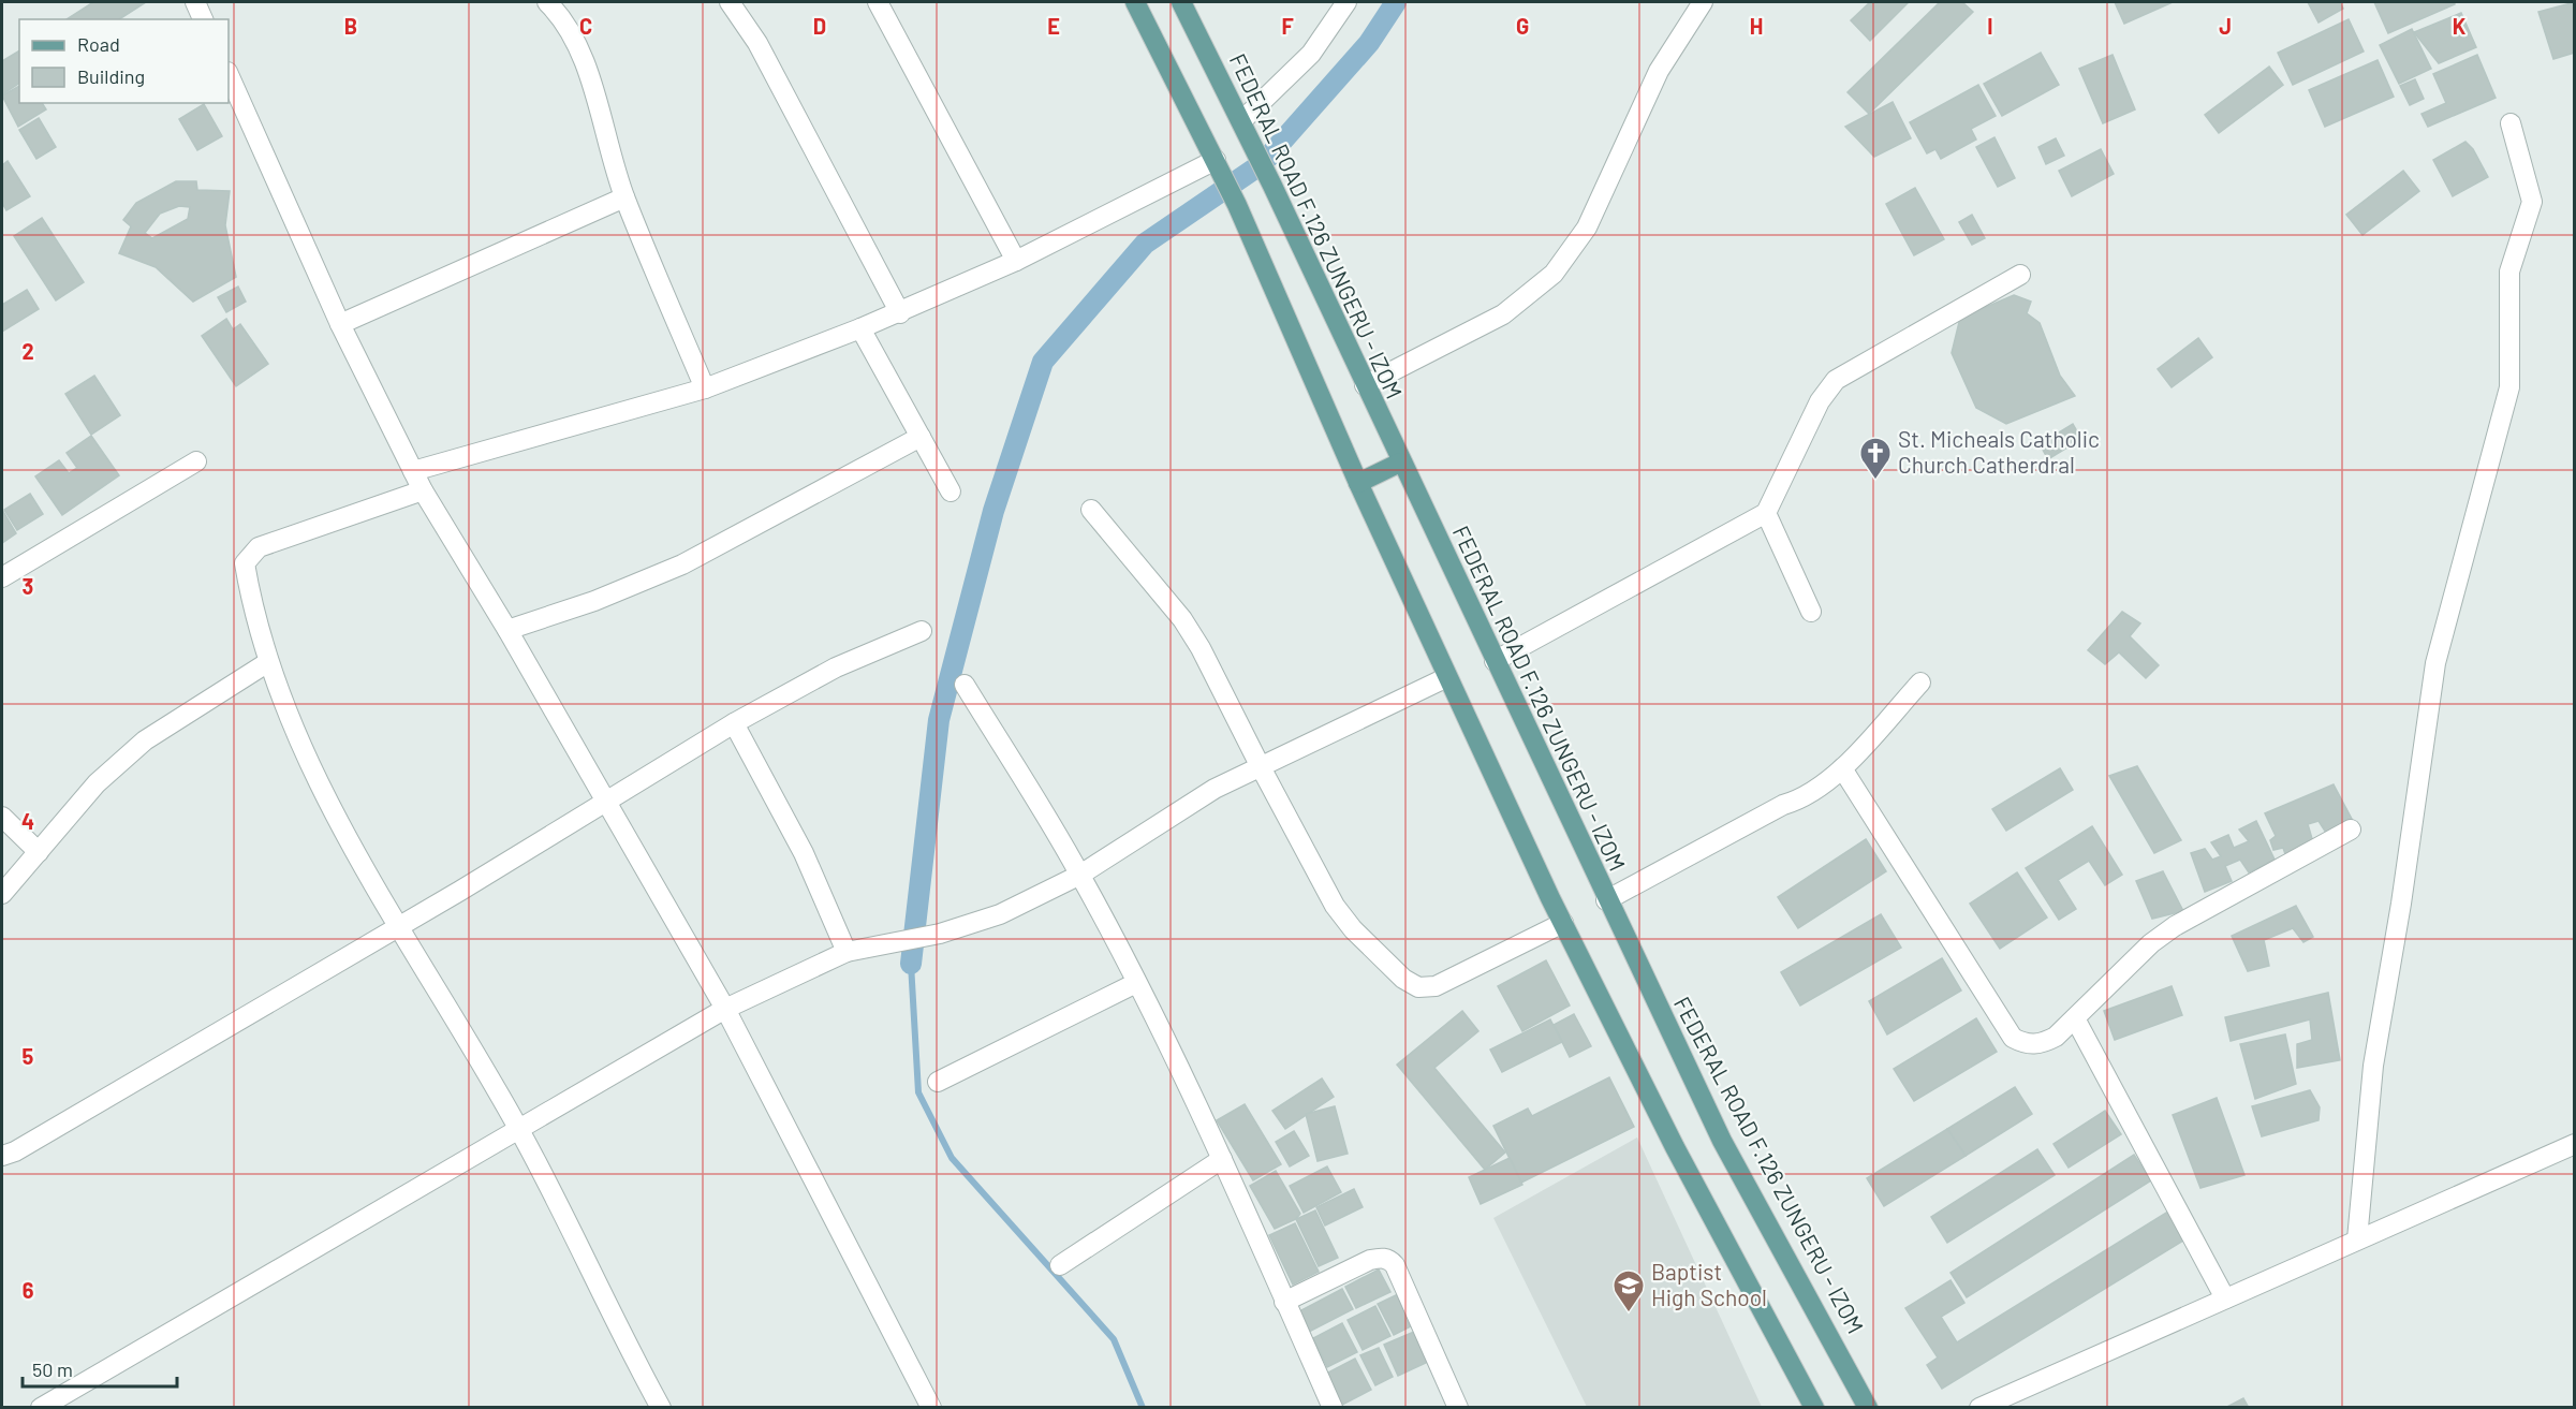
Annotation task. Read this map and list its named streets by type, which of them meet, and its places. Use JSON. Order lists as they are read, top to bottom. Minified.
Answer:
{"streets":{"main road":["FEDERAL ROAD F.126 ZUNGERU - IZOM"]},"places":{"church":["St. Micheals Catholic Church Catherdral"],"school or university":["Baptist High School"]},"legend":["Road","Building"],"scale_bar":"50 m","grid":{"columns":["B","C","D","E","F","G","H","I","J","K"],"rows":["2","3","4","5","6"]}}
